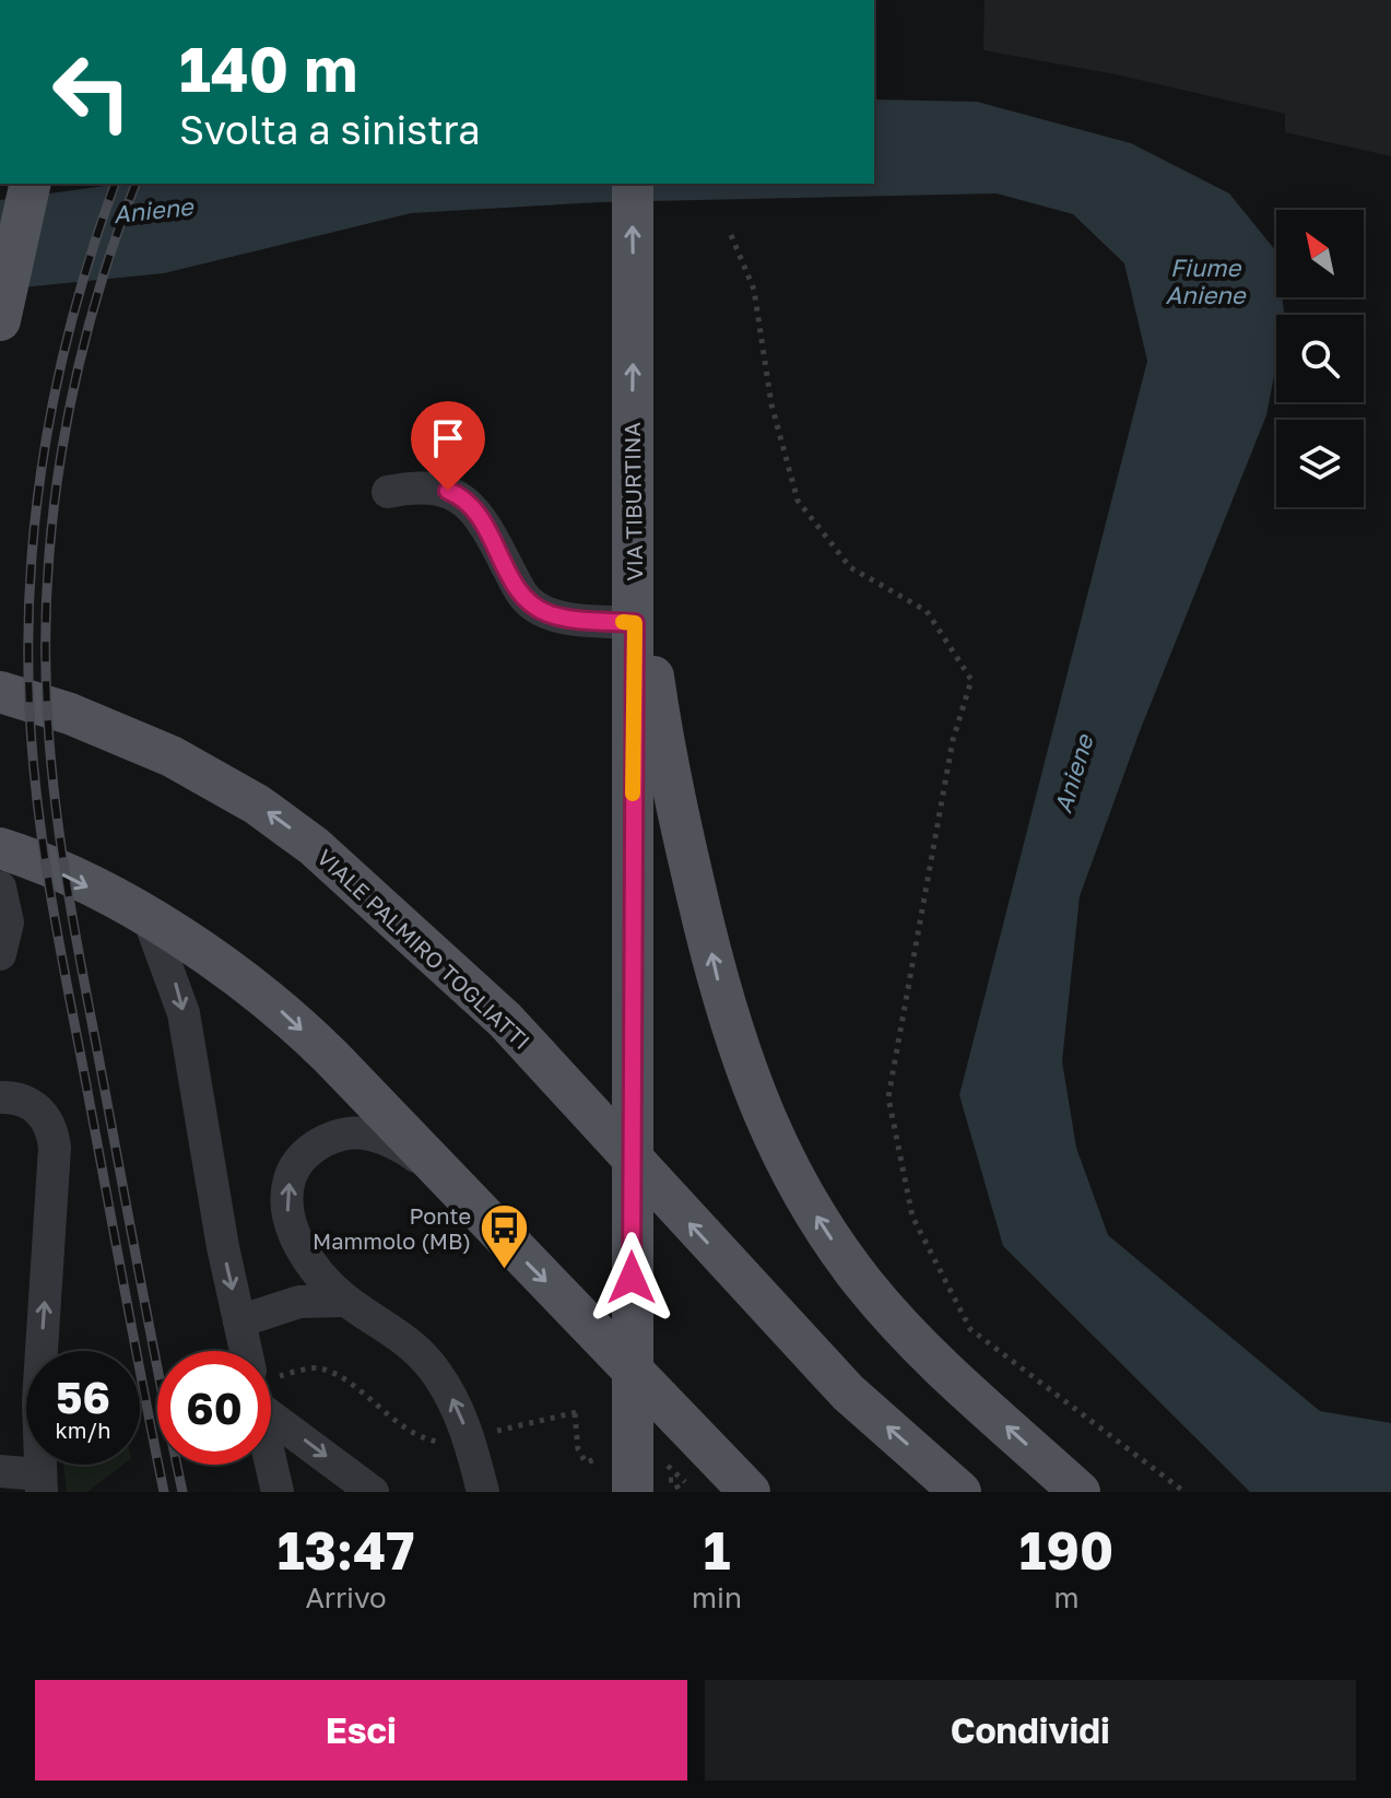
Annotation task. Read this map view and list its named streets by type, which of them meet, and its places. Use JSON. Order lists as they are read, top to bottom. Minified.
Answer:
{"streets":{"main road":["VIA TIBURTINA","VIALE PALMIRO TOGLIATTI"]},"water":["Aniene","Fiume Aniene"],"places":{"bus stop":["Ponte Mammolo (MB)"]},"north":"top left","page":{"turn":["140 m","Svolta a sinistra"],"speed":"56 km/h","limit":"60","eta":["13:47","Arrivo","1","min","190","m"],"buttons":["Esci","Condividi"]}}
